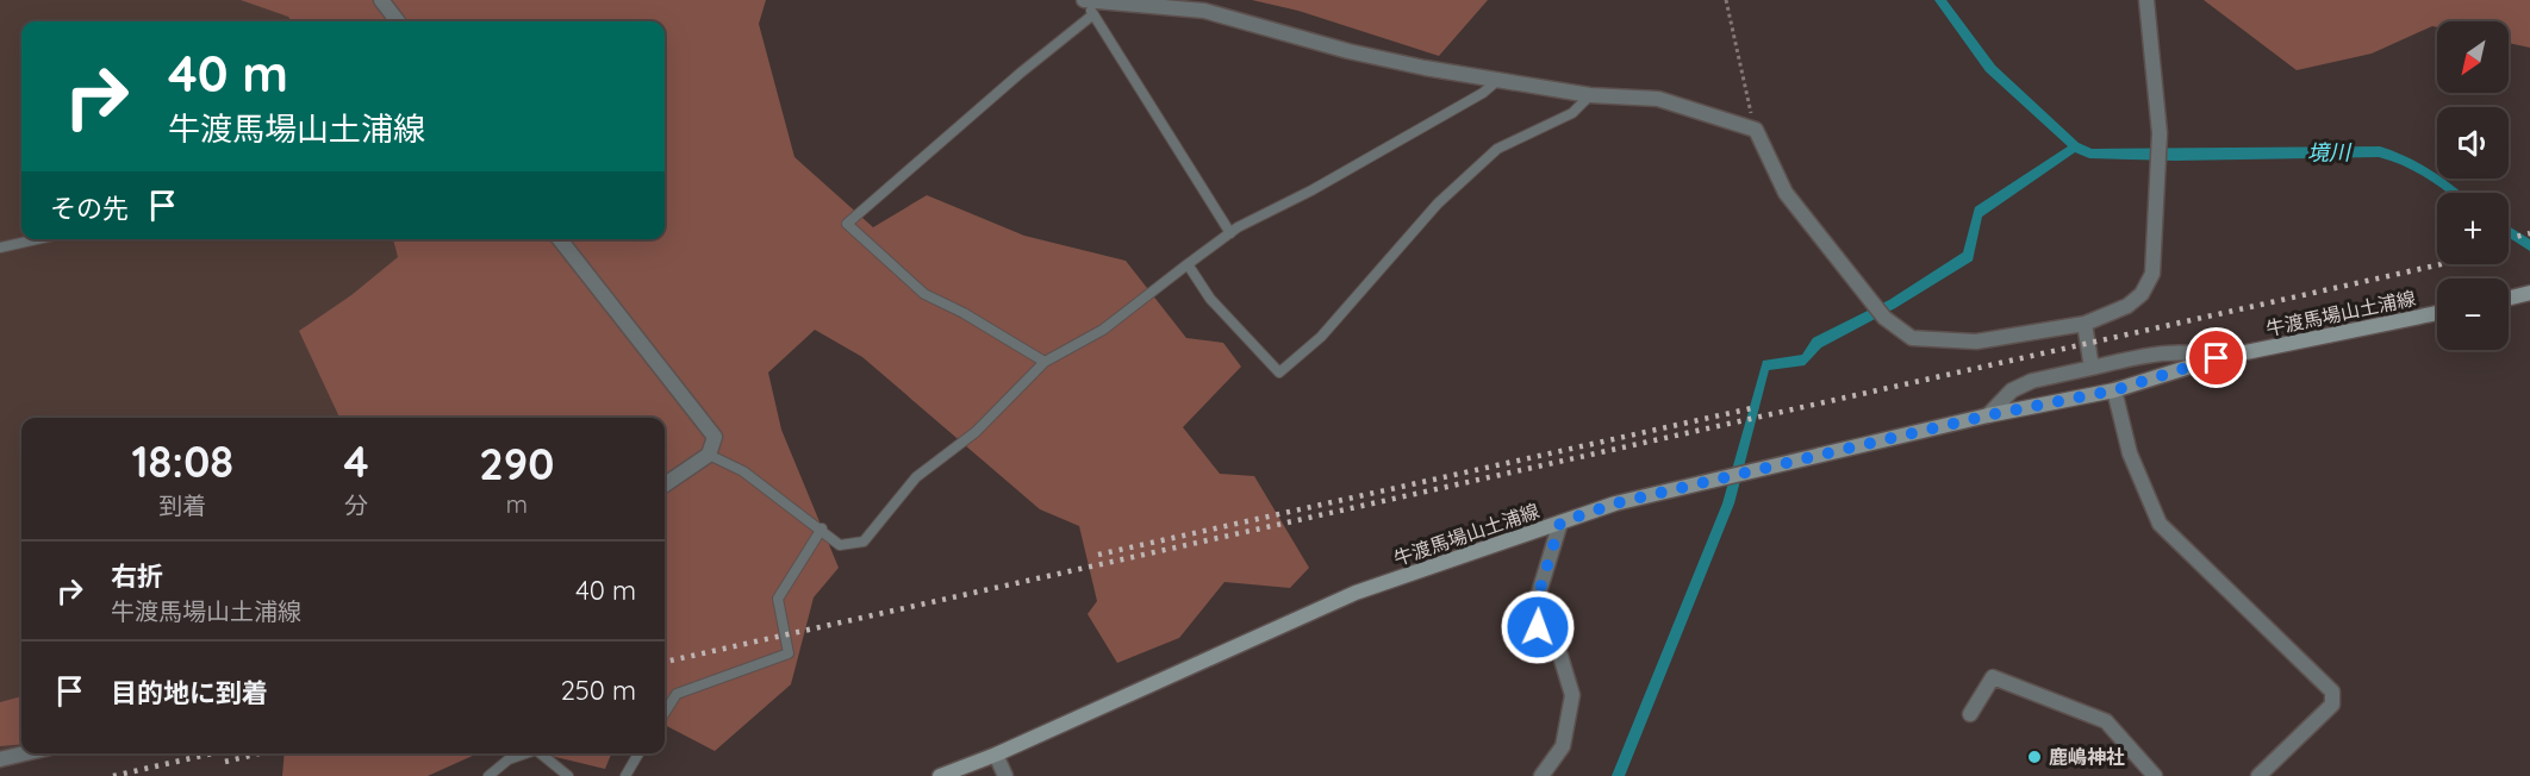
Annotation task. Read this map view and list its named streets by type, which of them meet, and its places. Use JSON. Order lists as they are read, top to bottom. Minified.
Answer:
{"streets":{"main road":["牛渡馬場山土浦線"]},"water":["境川"],"places":["鹿嶋神社"],"north":"bottom left","page":{"map_buttons":["+","−"],"turn":["40 m","牛渡馬場山土浦線"],"then":"その先","eta":["18:08","到着","4","分","290","m"],"list":[{"name":"右折","note":"牛渡馬場山土浦線","value":"40 m"},{"name":"目的地に到着","value":"250 m"}]}}
